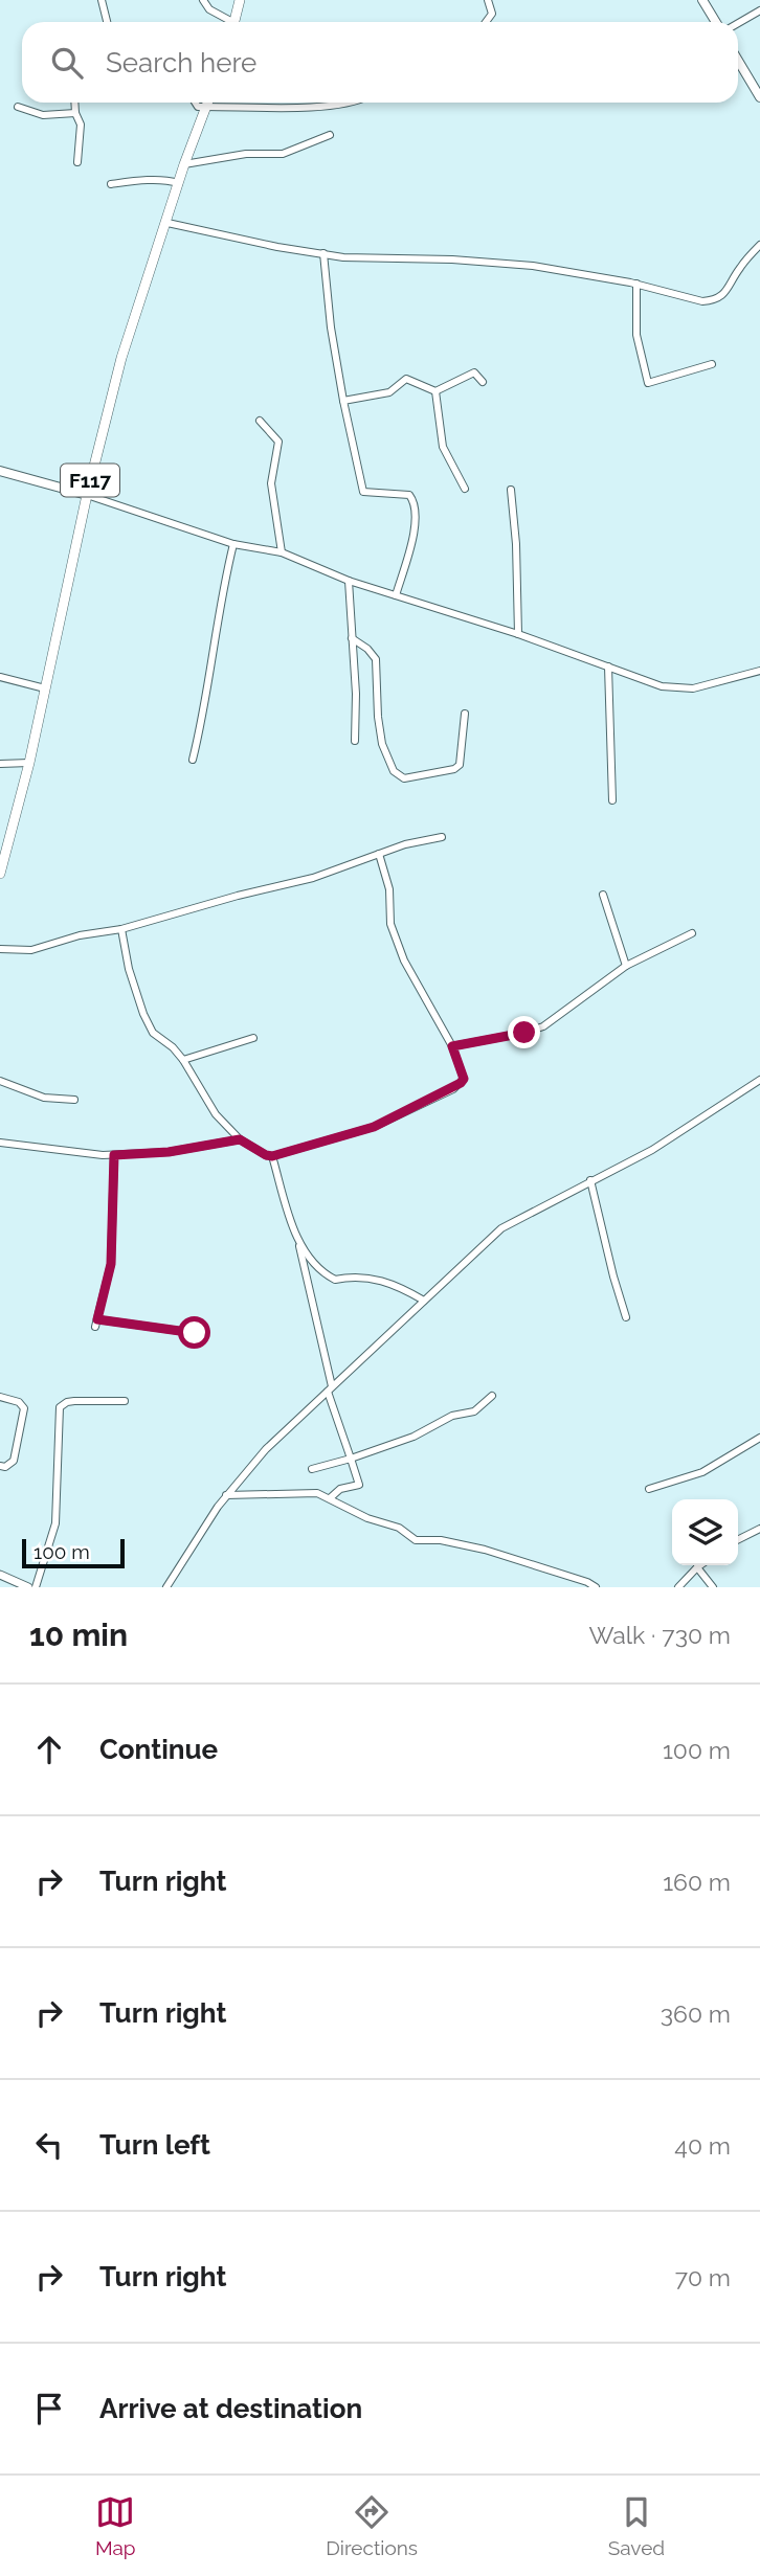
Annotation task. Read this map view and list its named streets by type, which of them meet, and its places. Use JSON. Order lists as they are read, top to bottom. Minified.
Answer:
{"streets":{"main road":["F117"]},"scale_bar":"100 m","page":{"search":"Search here","scale":"100 m","heading":["10 min","Walk · 730 m"],"list":[["Continue","100 m"],["Turn right","160 m"],["Turn right","360 m"],["Turn left","40 m"],["Turn right","70 m"],"Arrive at destination"],"nav":["Map","Directions","Saved"]}}
